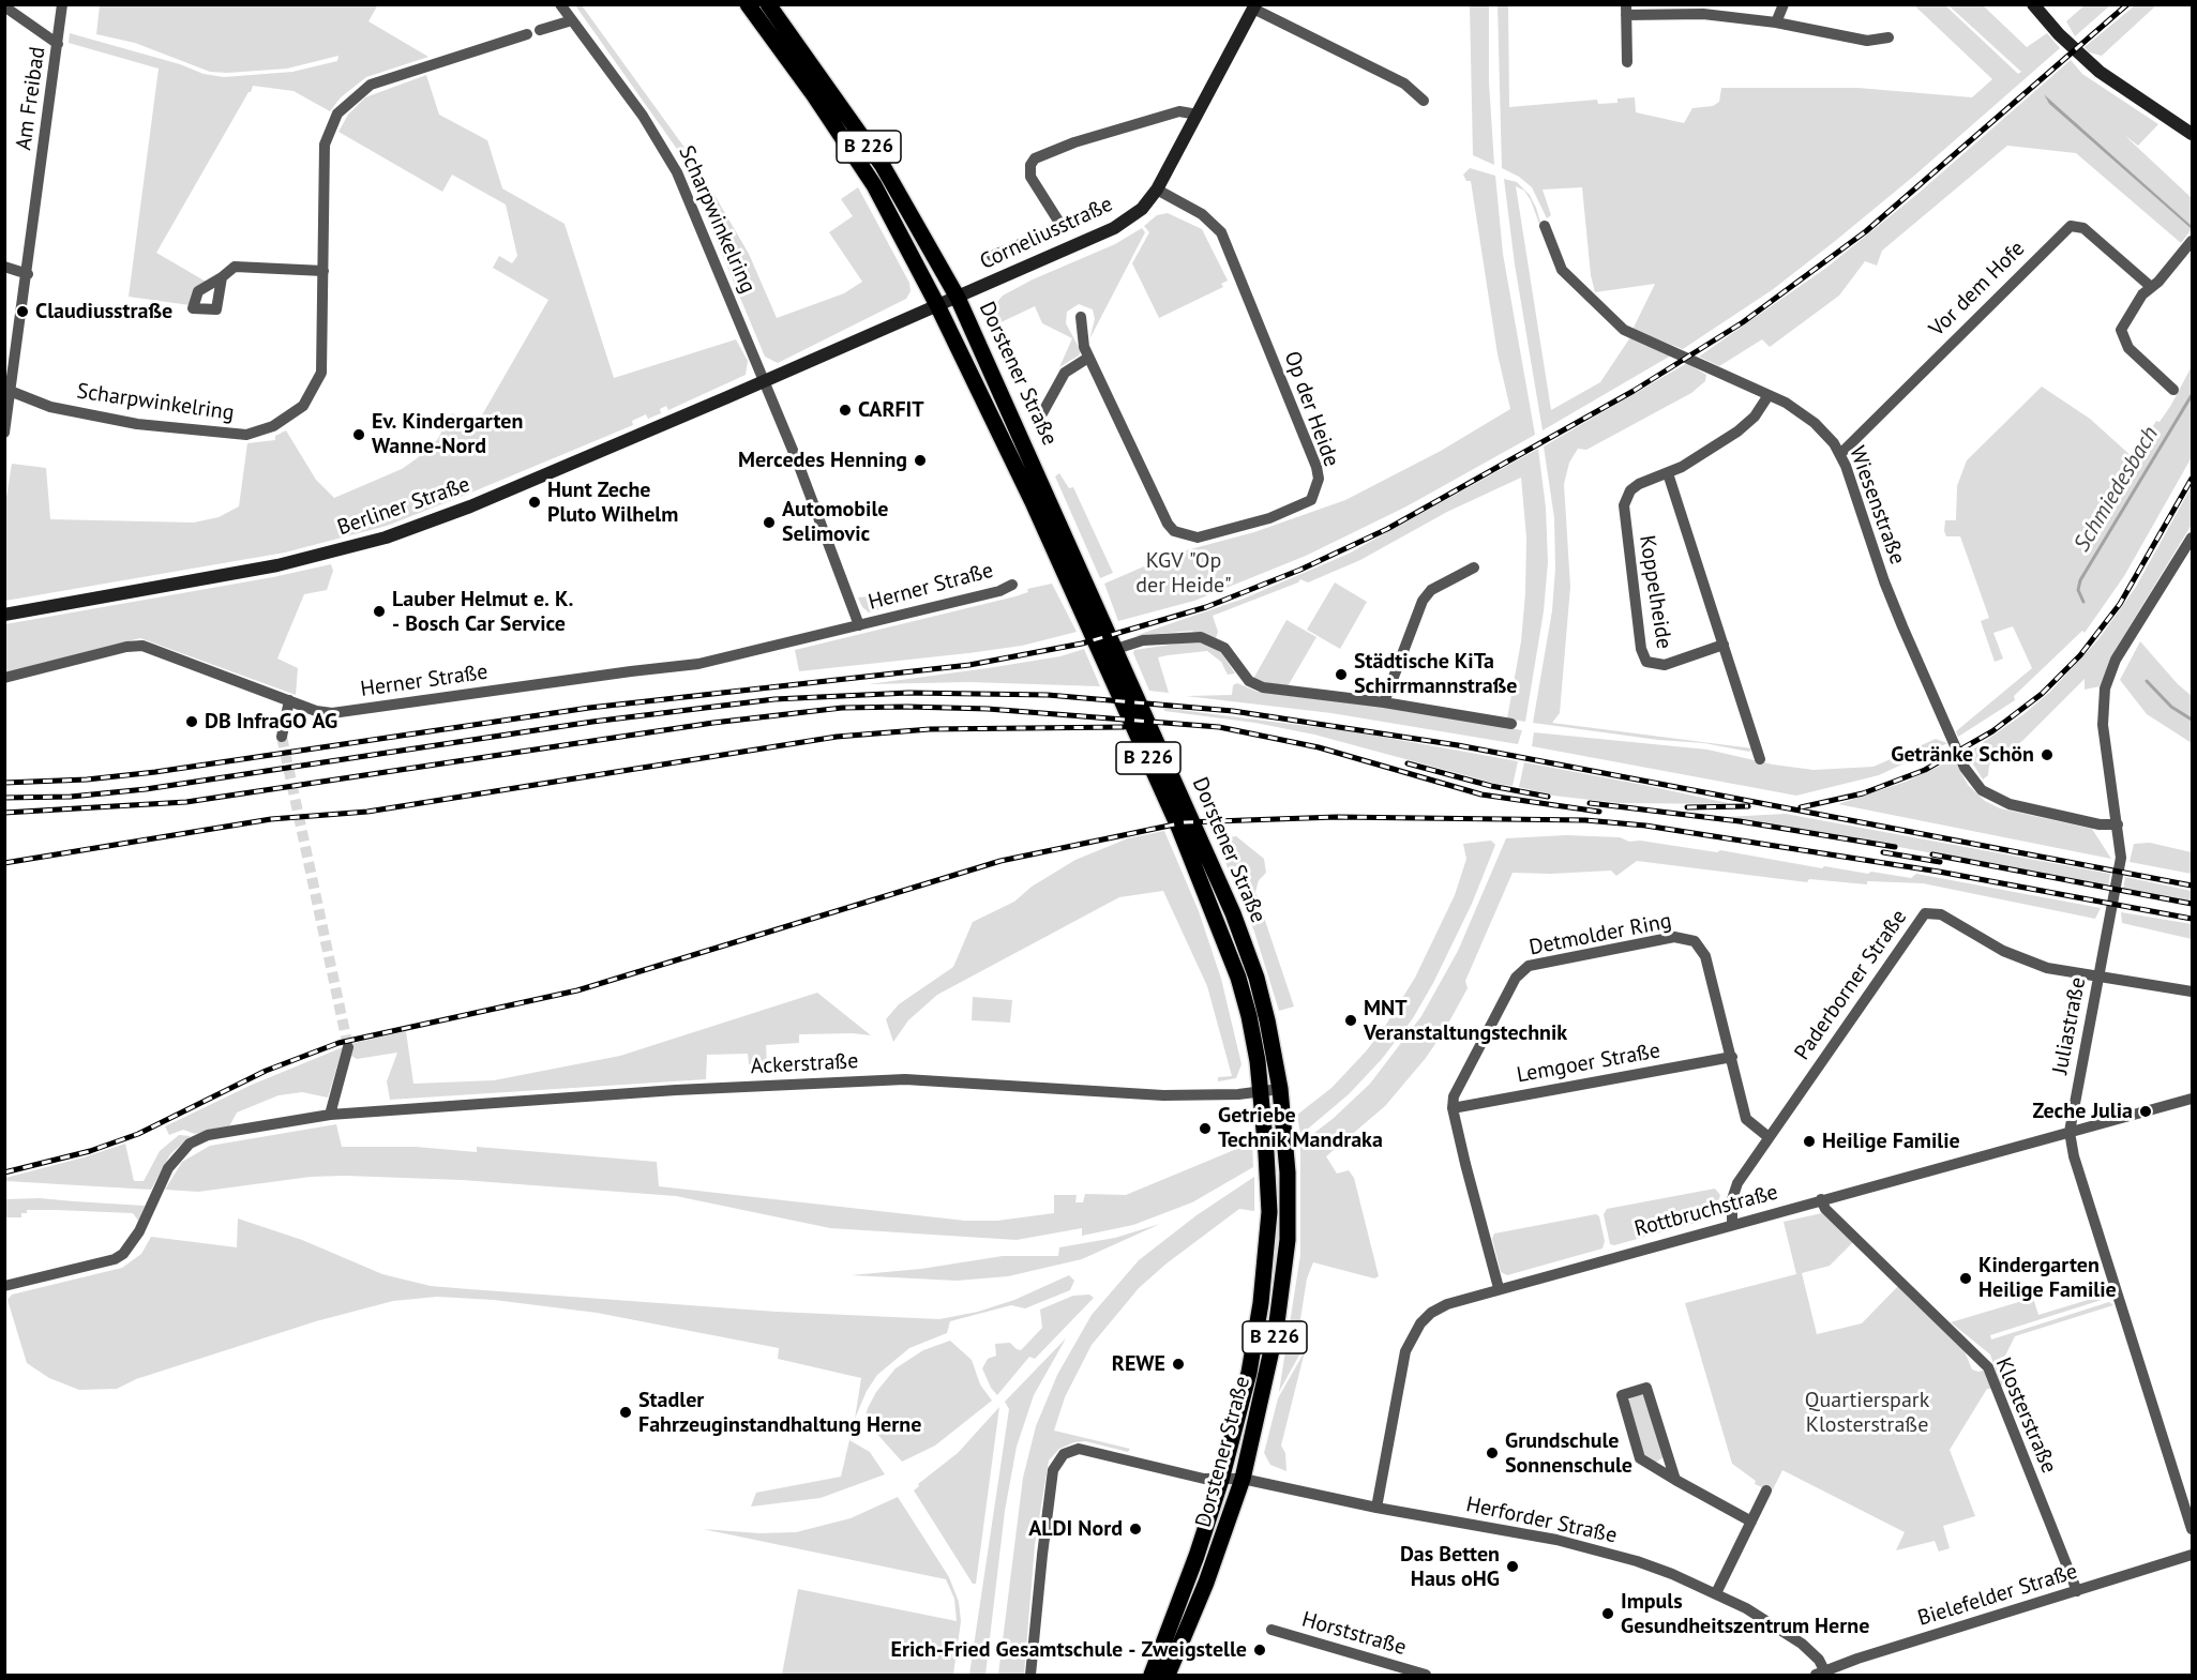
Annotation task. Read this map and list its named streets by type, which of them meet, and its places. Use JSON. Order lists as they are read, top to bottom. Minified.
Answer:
{"streets":{"main road":["B 226","Corneliusstraße","Dorstener Straße","Berliner Straße"],"street":["Am Freibad","Scharpwinkelring","Vor dem Hofe","Op der Heide","Wiesenstraße","Herner Straße","Koppelheide","Detmolder Ring","Paderborner Straße","Juliastraße","Lemgoer Straße","Ackerstraße","Rottbruchstraße","Klosterstraße","Herforder Straße","Bielefelder Straße","Horststraße"]},"crossings":[["Am Freibad","Scharpwinkelring"],["Scharpwinkelring","Berliner Straße"],["Scharpwinkelring","Herner Straße"],["Corneliusstraße","Dorstener Straße"],["Corneliusstraße","Op der Heide"],["Corneliusstraße","Berliner Straße"],["Vor dem Hofe","Wiesenstraße"],["Dorstener Straße","Berliner Straße"],["Dorstener Straße","Ackerstraße"],["Dorstener Straße","Herforder Straße"],["Wiesenstraße","Koppelheide"],["Wiesenstraße","Juliastraße"],["Berliner Straße","Herner Straße"],["Detmolder Ring","Paderborner Straße"],["Detmolder Ring","Lemgoer Straße"],["Paderborner Straße","Juliastraße"],["Paderborner Straße","Rottbruchstraße"],["Juliastraße","Rottbruchstraße"],["Rottbruchstraße","Klosterstraße"],["Rottbruchstraße","Herforder Straße"],["Klosterstraße","Bielefelder Straße"],["Herforder Straße","Bielefelder Straße"]],"water":["Schmiedesbach"],"parks":["KGV \"Op der Heide\"","Quartierspark Klosterstraße"],"places":["Claudiusstraße","CARFIT","Ev. Kindergarten Wanne-Nord","Mercedes Henning","Hunt Zeche Pluto Wilhelm","Automobile Selimovic","Lauber Helmut e. K. - Bosch Car Service","Städtische KiTa Schirrmannstraße","DB InfraGO AG","Getränke Schön","MNT Veranstaltungstechnik","Zeche Julia","Getriebe Technik Mandraka","Heilige Familie","Kindergarten Heilige Familie","REWE","Stadler Fahrzeuginstandhaltung Herne","Grundschule Sonnenschule","ALDI Nord","Das Betten Haus oHG","Impuls Gesundheitszentrum Herne","Erich-Fried Gesamtschule - Zweigstelle"]}
